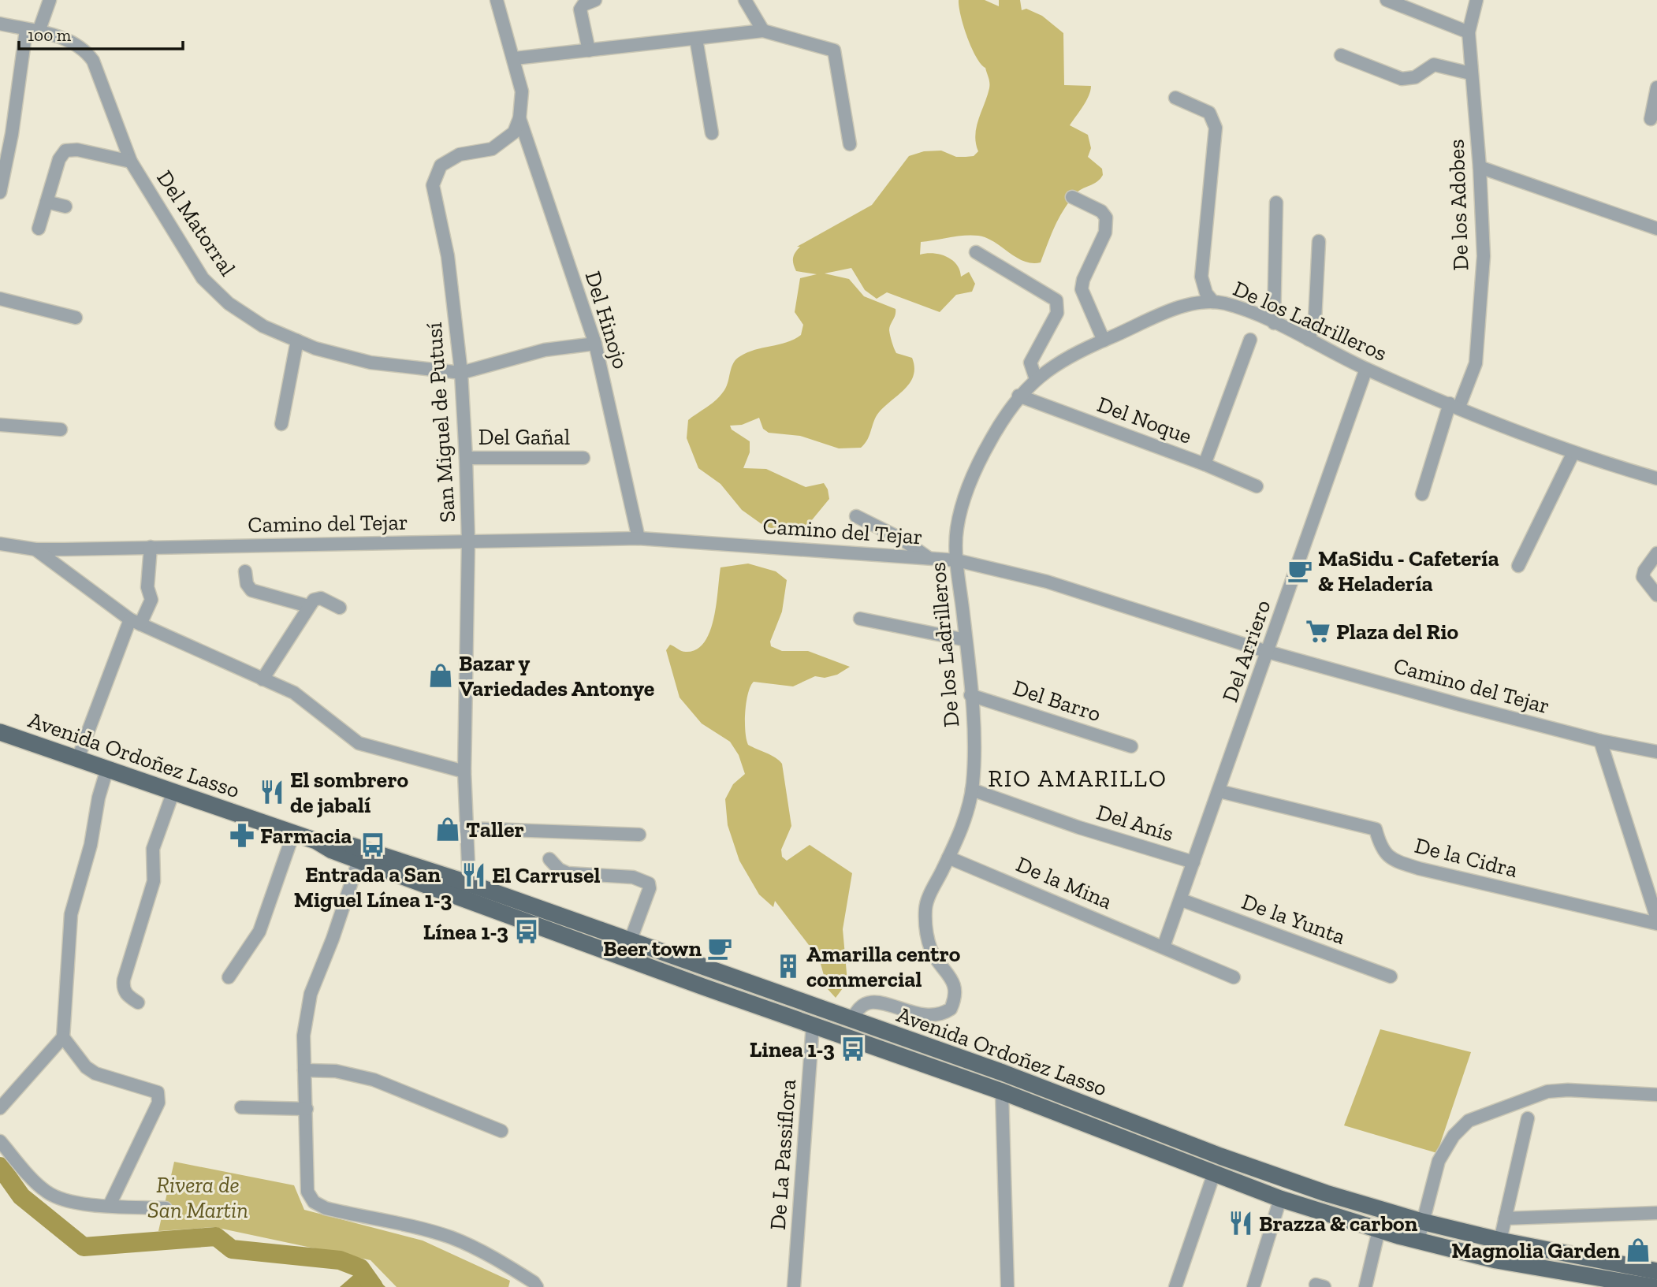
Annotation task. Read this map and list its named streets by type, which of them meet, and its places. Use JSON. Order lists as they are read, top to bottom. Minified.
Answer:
{"streets":{"main road":["Avenida Ordoñez Lasso"],"street":["De los Adobes","Del Matorral","Del Hinojo","De los Ladrilleros","Del Noque","San Miguel de Putusí","Del Gañal","Camino del Tejar","Del Arriero","Del Barro","Del Anís","De la Cidra","De la Mina","De la Yunta","De La Passiflora"]},"crossings":[["De los Adobes","De los Ladrilleros"],["Del Matorral","San Miguel de Putusí"],["Del Hinojo","San Miguel de Putusí"],["Del Hinojo","Camino del Tejar"],["De los Ladrilleros","Del Noque"],["De los Ladrilleros","Camino del Tejar"],["De los Ladrilleros","Del Arriero"],["De los Ladrilleros","Del Barro"],["De los Ladrilleros","Avenida Ordoñez Lasso"],["De los Ladrilleros","Del Anís"],["De los Ladrilleros","De la Mina"],["San Miguel de Putusí","Del Gañal"],["San Miguel de Putusí","Camino del Tejar"],["San Miguel de Putusí","Avenida Ordoñez Lasso"],["Camino del Tejar","Del Arriero"],["Del Arriero","Del Anís"],["Del Arriero","De la Cidra"],["Del Arriero","De la Mina"],["Del Arriero","De la Yunta"],["Avenida Ordoñez Lasso","De La Passiflora"]],"districts":["RIO AMARILLO"],"parks":["Rivera de San Martin"],"places":{"cafe":["MaSidu - Cafetería & Heladería","Beer town"],"supermarket":["Plaza del Rio"],"shop":["Bazar y Variedades Antonye","Taller","Magnolia Garden"],"restaurant":["El sombrero de jabalí","El Carrusel","Brazza & carbon"],"pharmacy":["Farmacia"],"bus stop":["Entrada a San Miguel Línea 1-3","Línea 1-3","Linea 1-3"],"building":["Amarilla centro commercial"]},"scale_bar":"100 m"}
